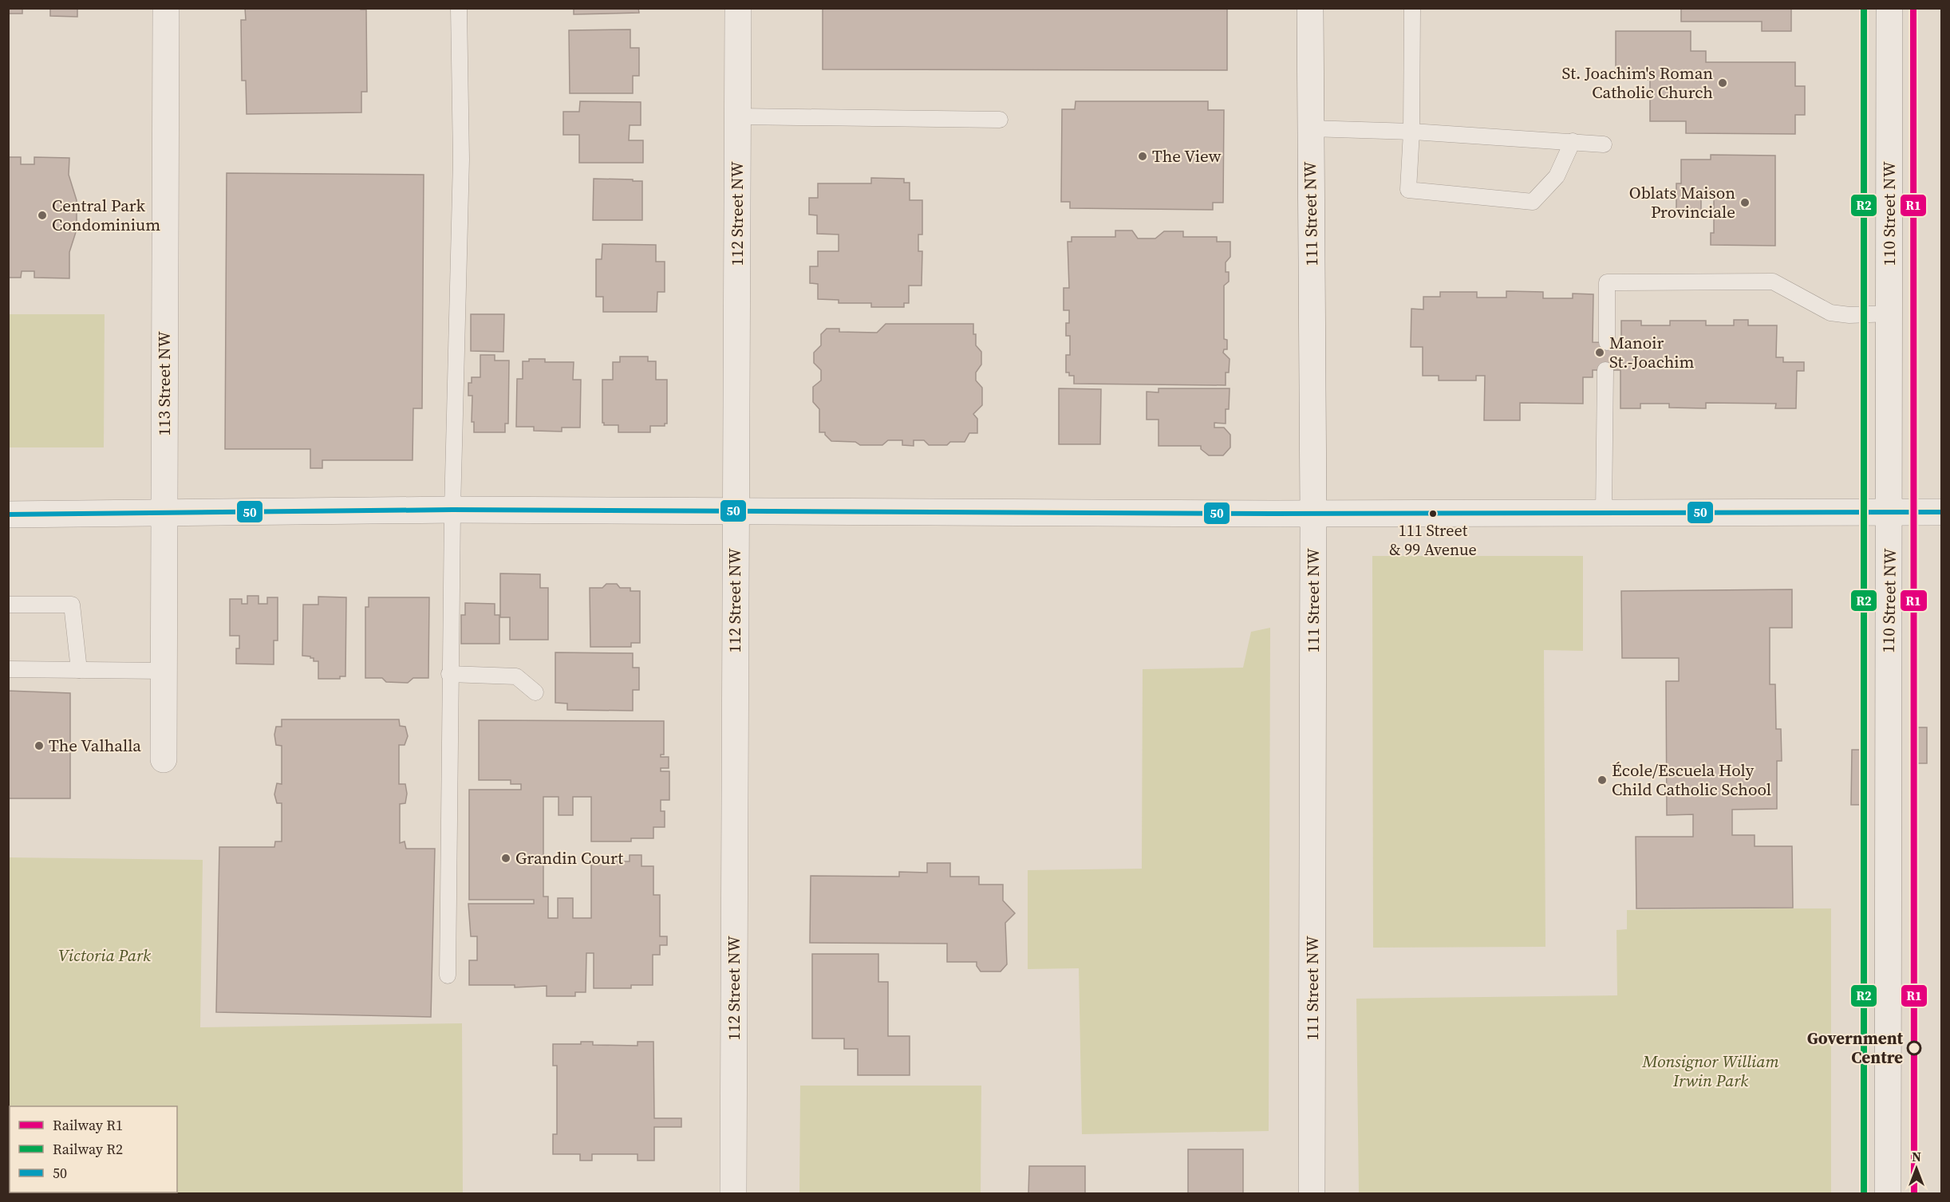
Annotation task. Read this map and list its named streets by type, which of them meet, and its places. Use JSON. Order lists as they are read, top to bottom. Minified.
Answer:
{"streets":{"street":["112 Street NW","111 Street NW","110 Street NW","113 Street NW"]},"parks":["Victoria Park","Monsignor William Irwin Park"],"places":["St. Joachim's Roman Catholic Church","The View","Oblats Maison Provinciale","Central Park Condominium","Manoir St.-Joachim","111 Street & 99 Avenue","The Valhalla","École/Escuela Holy Child Catholic School","Grandin Court","Government Centre"],"lines":["rail line R1","rail line R2","transit line 50"],"legend":["Railway R1","Railway R2","50"],"north":"top"}
